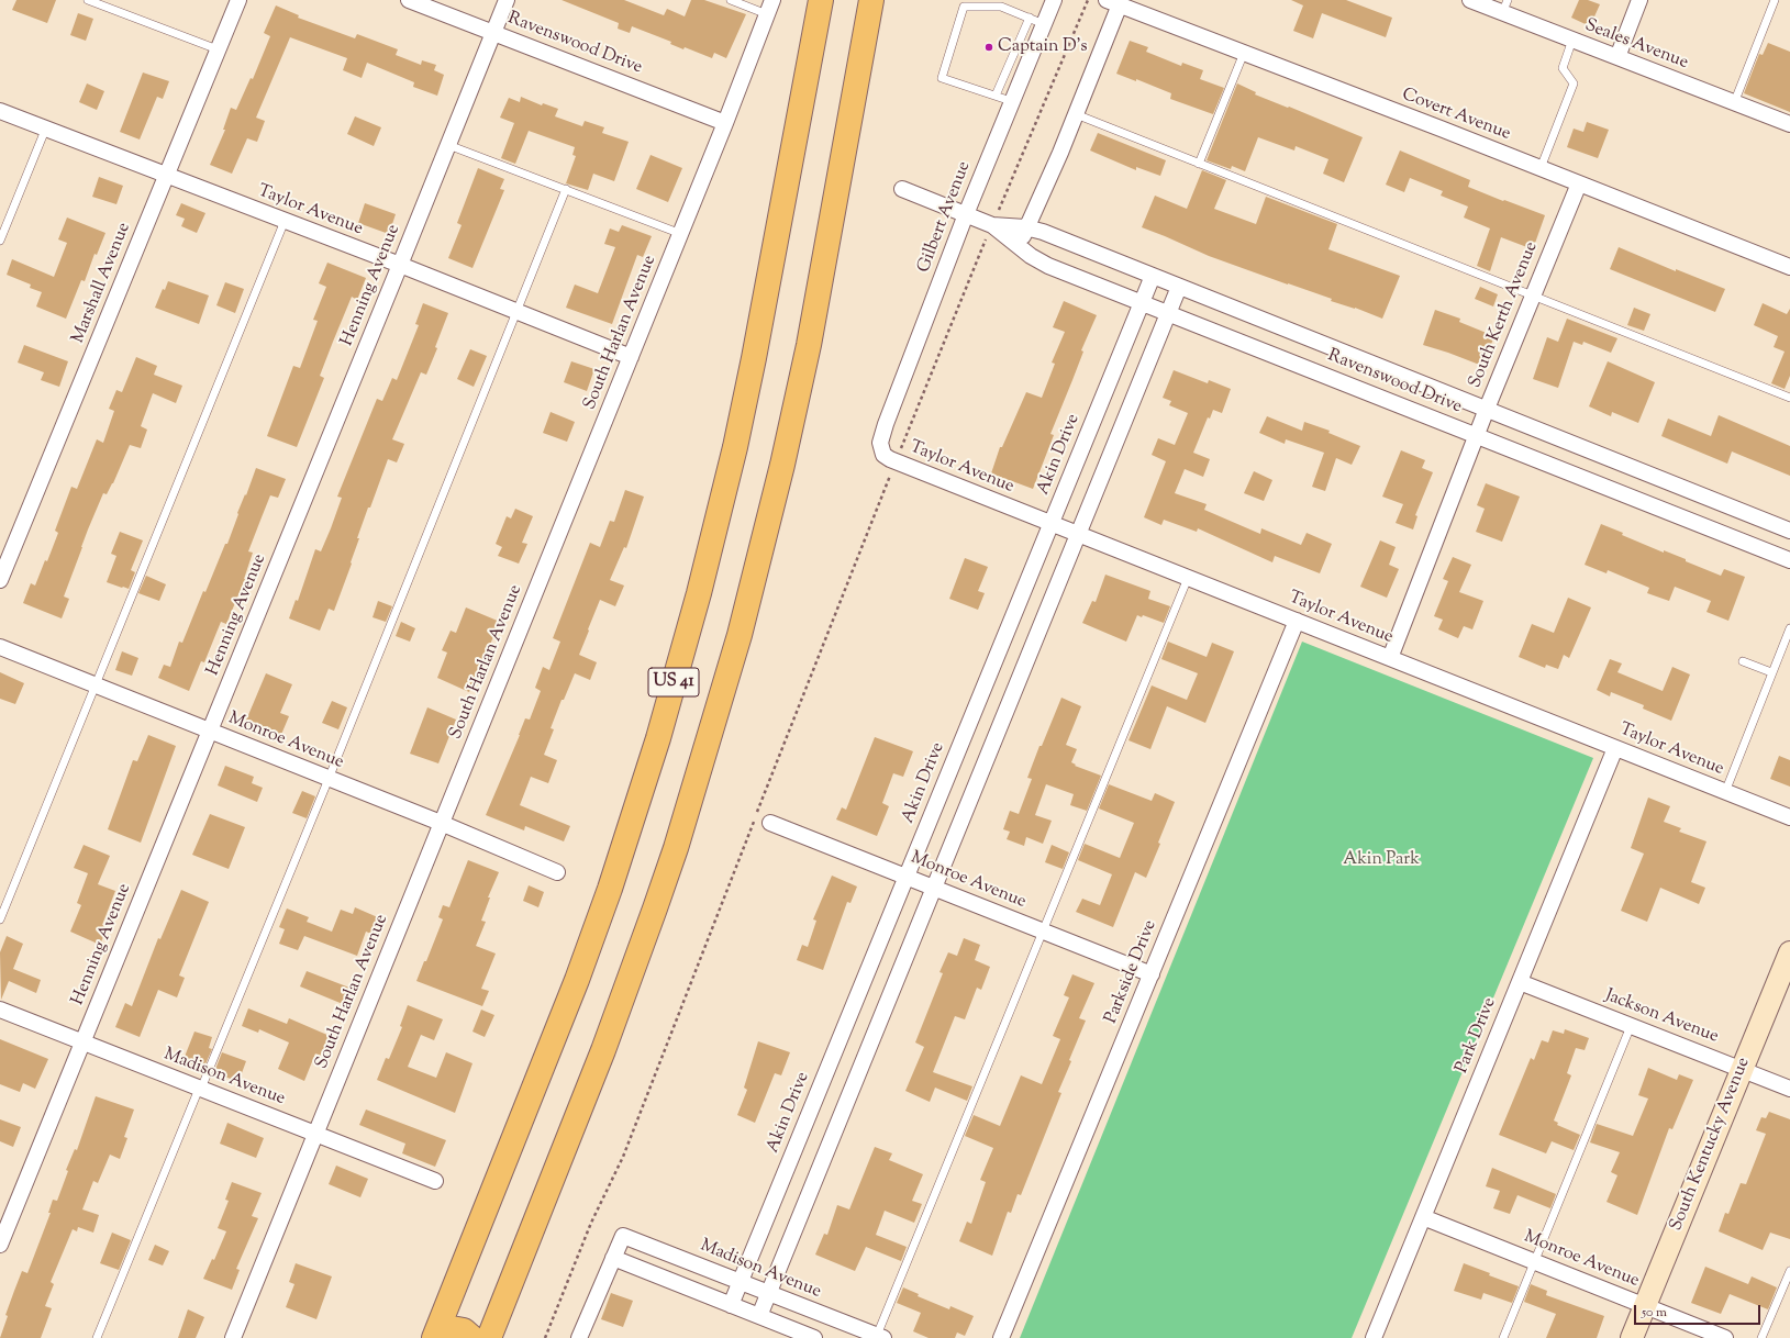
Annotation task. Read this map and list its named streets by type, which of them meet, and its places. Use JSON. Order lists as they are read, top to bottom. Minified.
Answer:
{"streets":{"highway":["US 41"],"street":["Ravenswood Drive","Seales Avenue","Covert Avenue","Taylor Avenue","Gilbert Avenue","Marshall Avenue","Henning Avenue","South Kerth Avenue","South Harlan Avenue","Akin Drive","Monroe Avenue","Parkside Drive","Jackson Avenue","Park Drive","Madison Avenue","South Kentucky Avenue"]},"crossings":[["Ravenswood Drive","Gilbert Avenue"],["Ravenswood Drive","Henning Avenue"],["Ravenswood Drive","South Kerth Avenue"],["Ravenswood Drive","South Harlan Avenue"],["Ravenswood Drive","Akin Drive"],["Covert Avenue","South Kerth Avenue"],["Taylor Avenue","Gilbert Avenue"],["Taylor Avenue","Marshall Avenue"],["Taylor Avenue","Henning Avenue"],["Taylor Avenue","South Kerth Avenue"],["Taylor Avenue","South Harlan Avenue"],["Taylor Avenue","Akin Drive"],["Taylor Avenue","Parkside Drive"],["Taylor Avenue","Park Drive"],["Henning Avenue","Monroe Avenue"],["Henning Avenue","Madison Avenue"],["South Harlan Avenue","Monroe Avenue"],["South Harlan Avenue","Madison Avenue"],["Akin Drive","Monroe Avenue"],["Akin Drive","Madison Avenue"],["Monroe Avenue","Parkside Drive"],["Monroe Avenue","Park Drive"],["Monroe Avenue","South Kentucky Avenue"],["Jackson Avenue","Park Drive"],["Jackson Avenue","South Kentucky Avenue"]],"parks":["Akin Park"],"places":["Captain D's"],"scale_bar":"50 m"}
